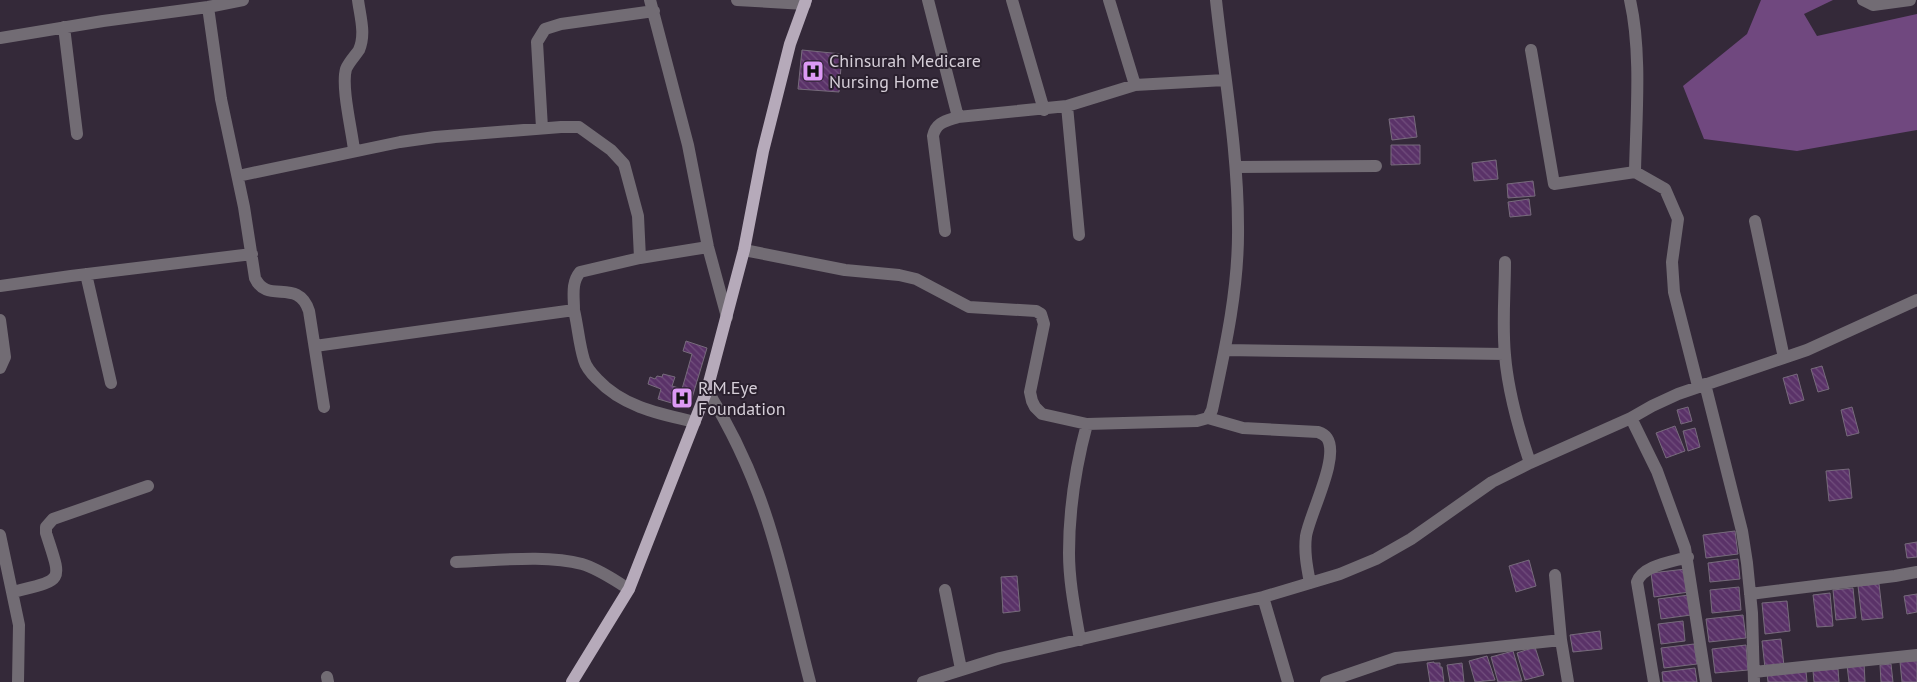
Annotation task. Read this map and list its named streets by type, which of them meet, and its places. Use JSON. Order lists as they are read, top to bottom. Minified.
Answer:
{"places":{"hospital":["Chinsurah Medicare Nursing Home","R.M.Eye Foundation"]}}
